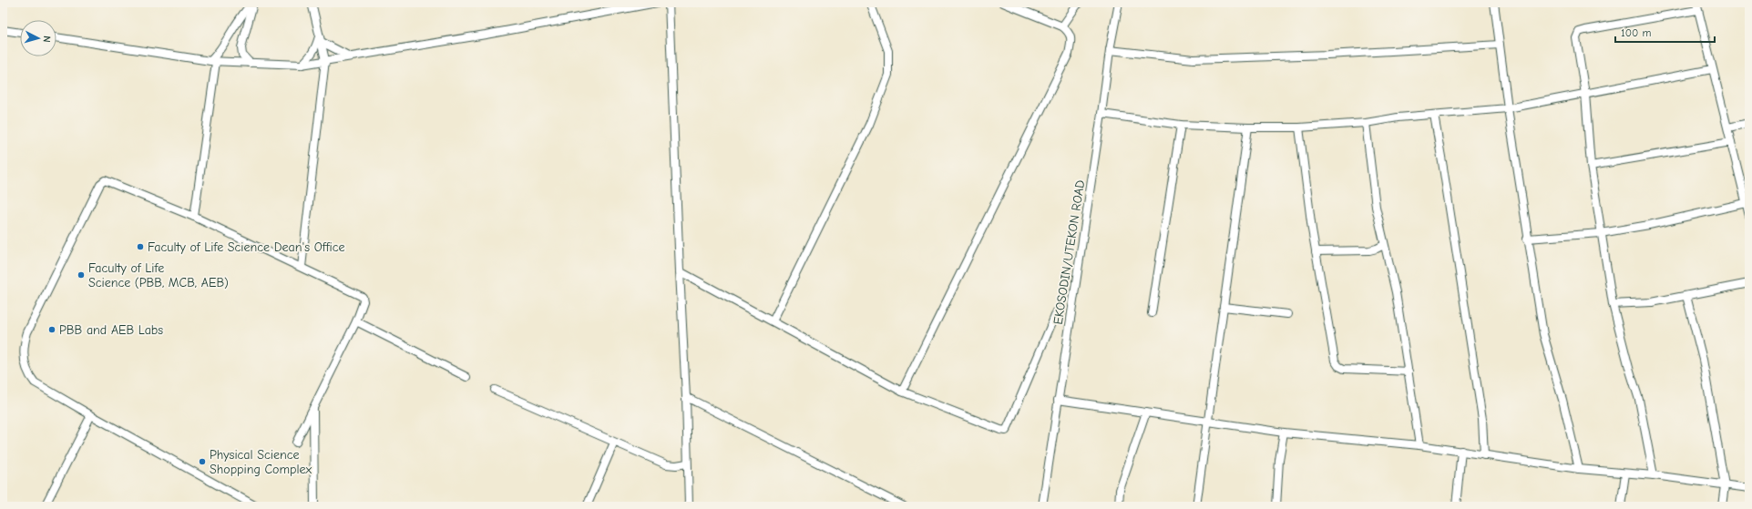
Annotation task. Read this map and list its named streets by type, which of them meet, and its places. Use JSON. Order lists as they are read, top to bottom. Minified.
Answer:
{"streets":{"street":["EKOSODIN/UTEKON ROAD"]},"places":["Faculty of Life Science Dean's Office","Faculty of Life Science (PBB, MCB, AEB)","PBB and AEB Labs","Physical Science Shopping Complex"],"scale_bar":"100 m","north":"right"}
